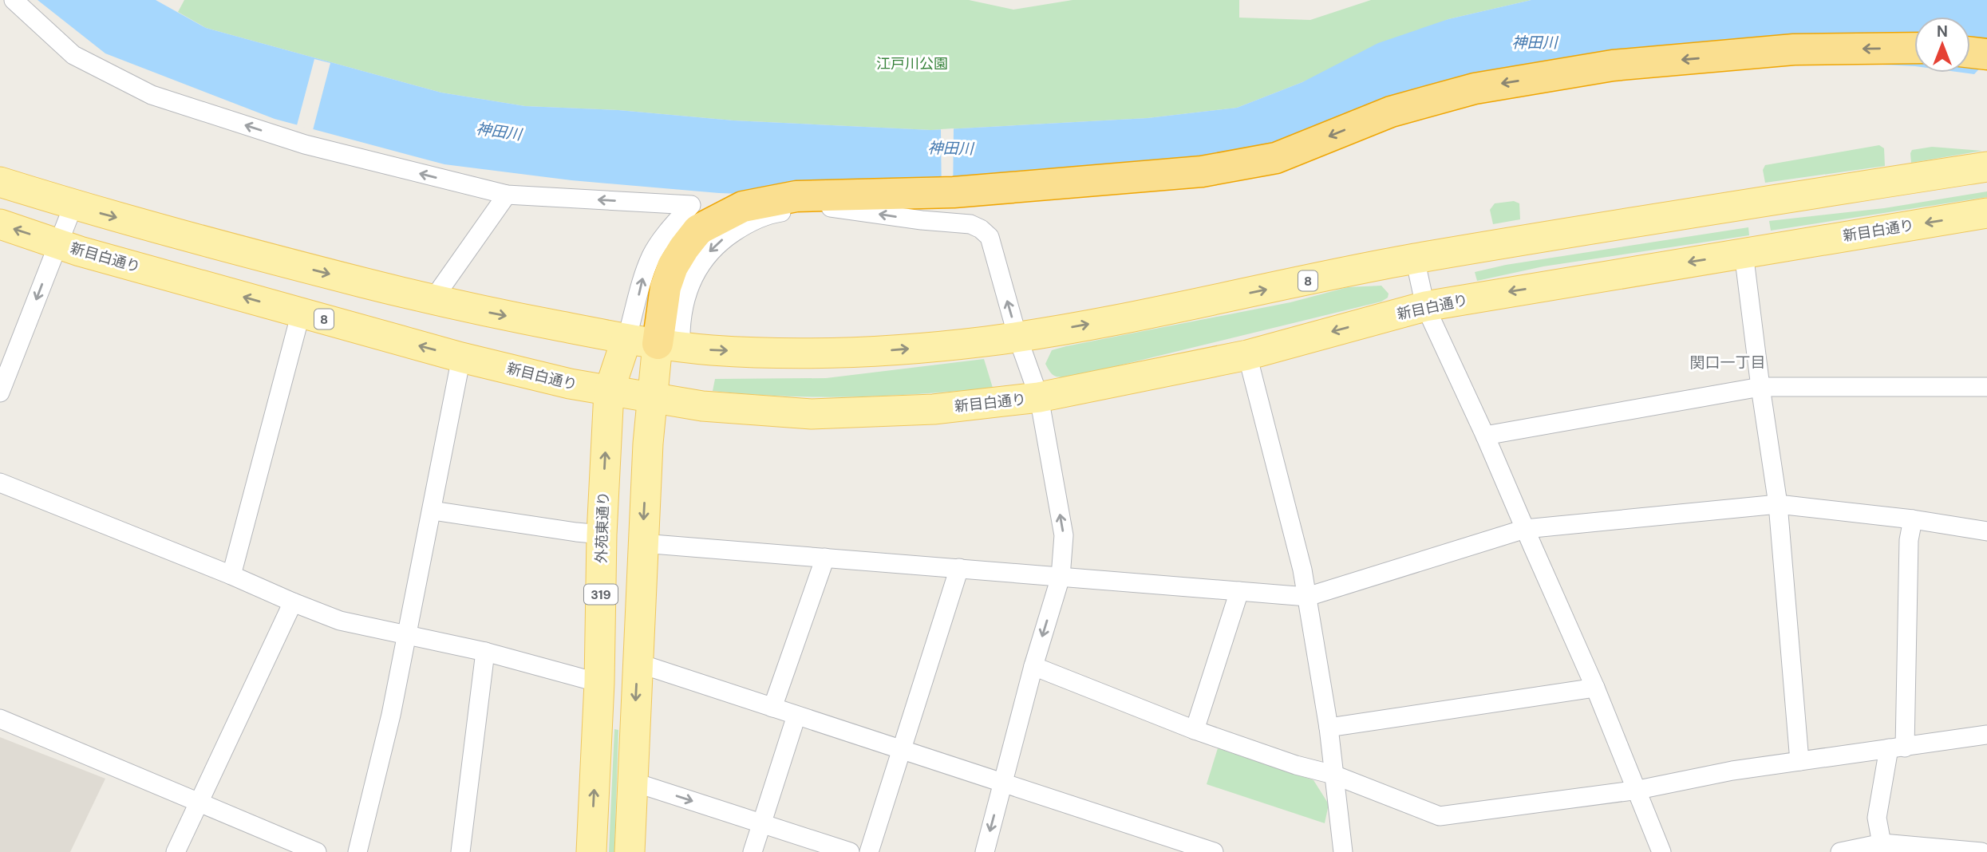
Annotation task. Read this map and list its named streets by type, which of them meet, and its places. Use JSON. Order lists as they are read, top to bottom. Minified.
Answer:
{"streets":{"main road":["新目白通り","8","外苑東通り","319"]},"crossings":[["新目白通り","外苑東通り"],["8","外苑東通り"]],"districts":["関口一丁目"],"water":["神田川"],"parks":["江戸川公園"],"north":"top"}
